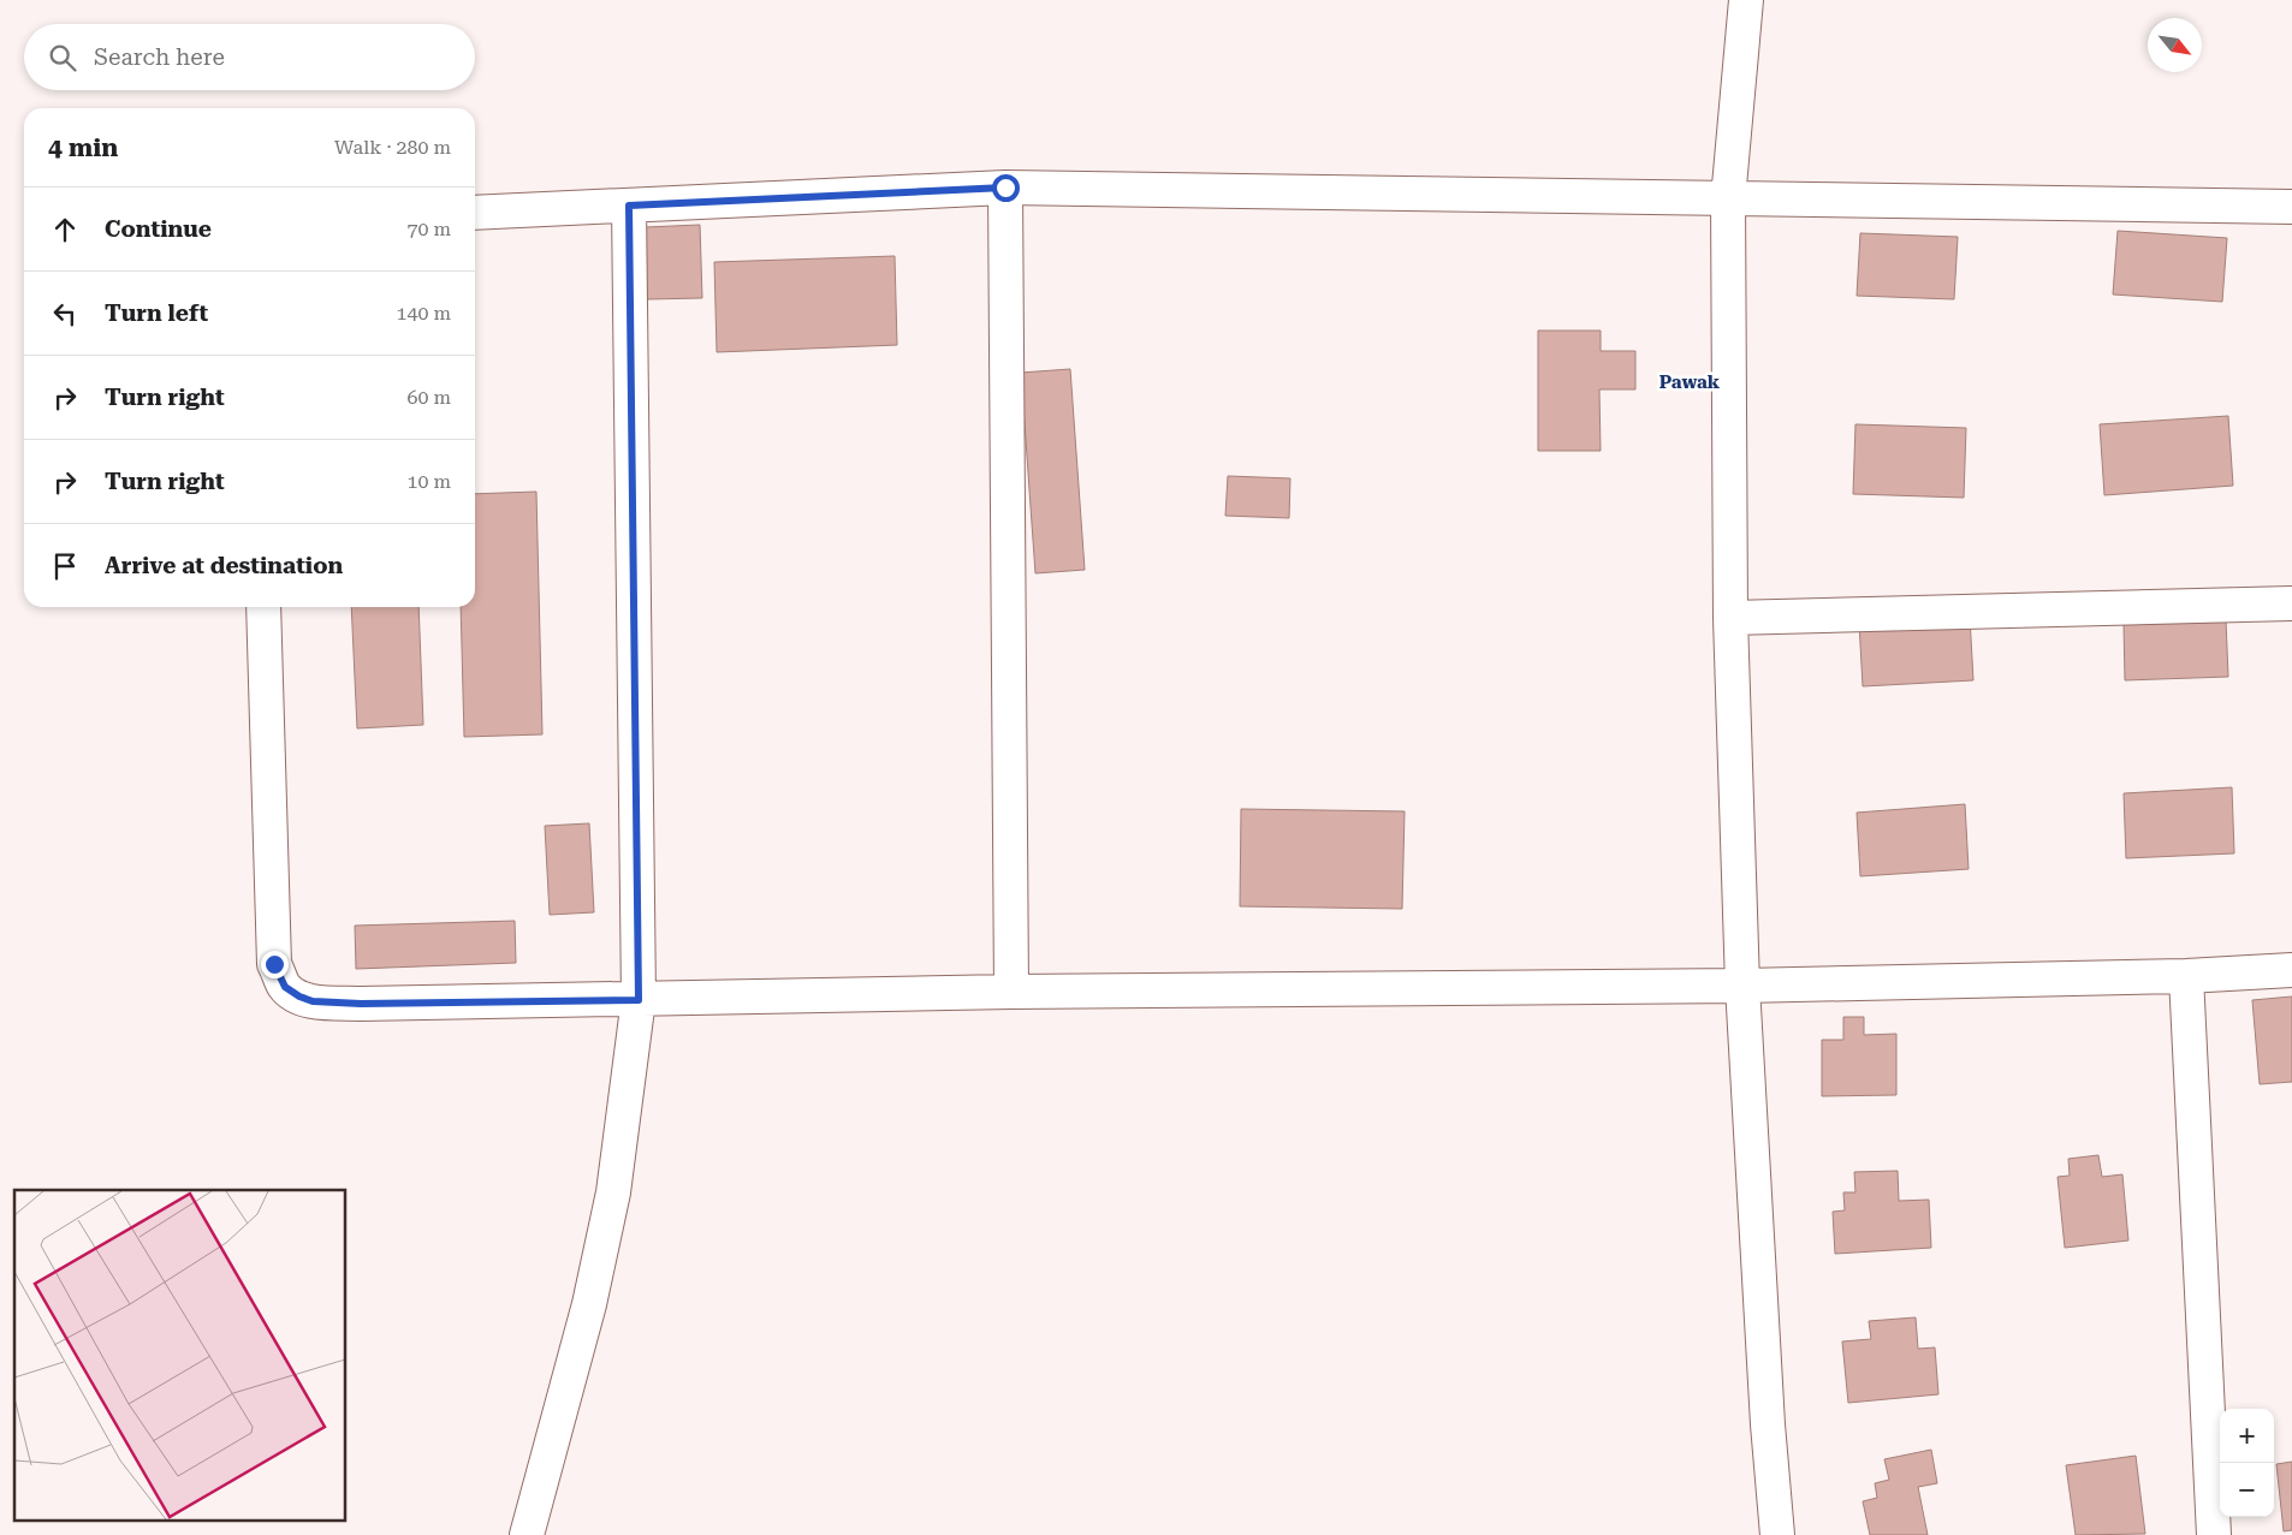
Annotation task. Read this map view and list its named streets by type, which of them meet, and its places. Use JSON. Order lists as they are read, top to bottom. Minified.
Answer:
{"districts":["Pawak"],"north":"bottom right","page":{"search":"Search here","heading":["4 min","Walk · 280 m"],"list":[["Continue","70 m"],["Turn left","140 m"],["Turn right","60 m"],["Turn right","10 m"],"Arrive at destination"],"map_buttons":["+","−"]}}
